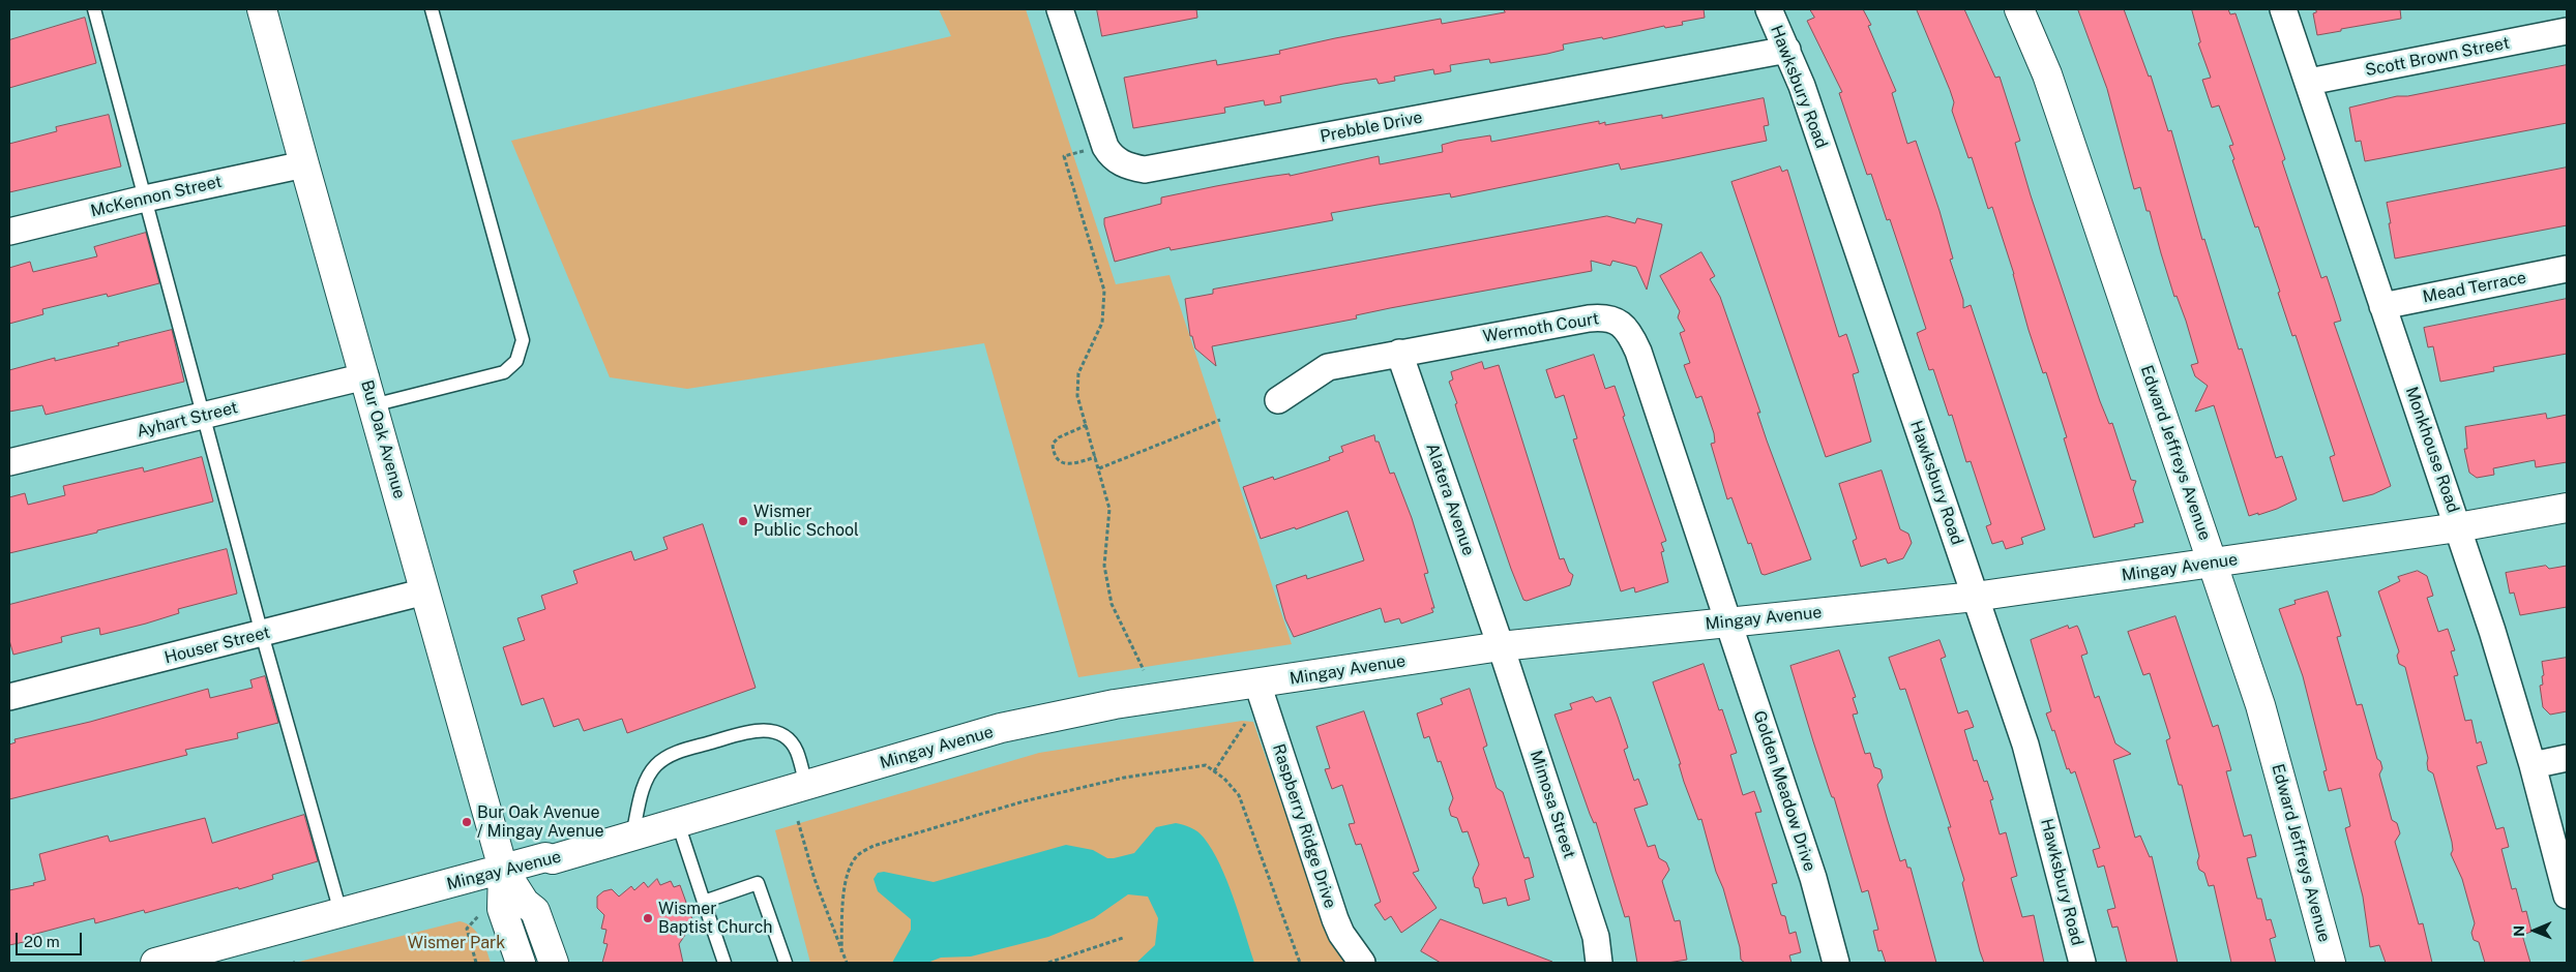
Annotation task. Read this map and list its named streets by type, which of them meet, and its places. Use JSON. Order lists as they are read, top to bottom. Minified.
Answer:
{"streets":{"street":["Scott Brown Street","Hawksbury Road","Prebble Drive","McKennon Street","Mead Terrace","Wermoth Court","Ayhart Street","Bur Oak Avenue","Monkhouse Road","Edward Jeffreys Avenue","Alatera Avenue","Mingay Avenue","Houser Street","Golden Meadow Drive","Mimosa Street","Raspberry Ridge Drive"]},"crossings":[["Scott Brown Street","Monkhouse Road"],["Hawksbury Road","Prebble Drive"],["Hawksbury Road","Mingay Avenue"],["McKennon Street","Bur Oak Avenue"],["Mead Terrace","Monkhouse Road"],["Wermoth Court","Alatera Avenue"],["Wermoth Court","Mingay Avenue"],["Wermoth Court","Golden Meadow Drive"],["Ayhart Street","Bur Oak Avenue"],["Bur Oak Avenue","Mingay Avenue"],["Bur Oak Avenue","Houser Street"],["Monkhouse Road","Mingay Avenue"],["Edward Jeffreys Avenue","Mingay Avenue"],["Alatera Avenue","Mingay Avenue"],["Alatera Avenue","Mimosa Street"],["Mingay Avenue","Golden Meadow Drive"],["Mingay Avenue","Mimosa Street"],["Mingay Avenue","Raspberry Ridge Drive"]],"parks":["Wismer Park"],"places":["Wismer Public School","Bur Oak Avenue / Mingay Avenue","Wismer Baptist Church"],"scale_bar":"20 m","north":"left"}
